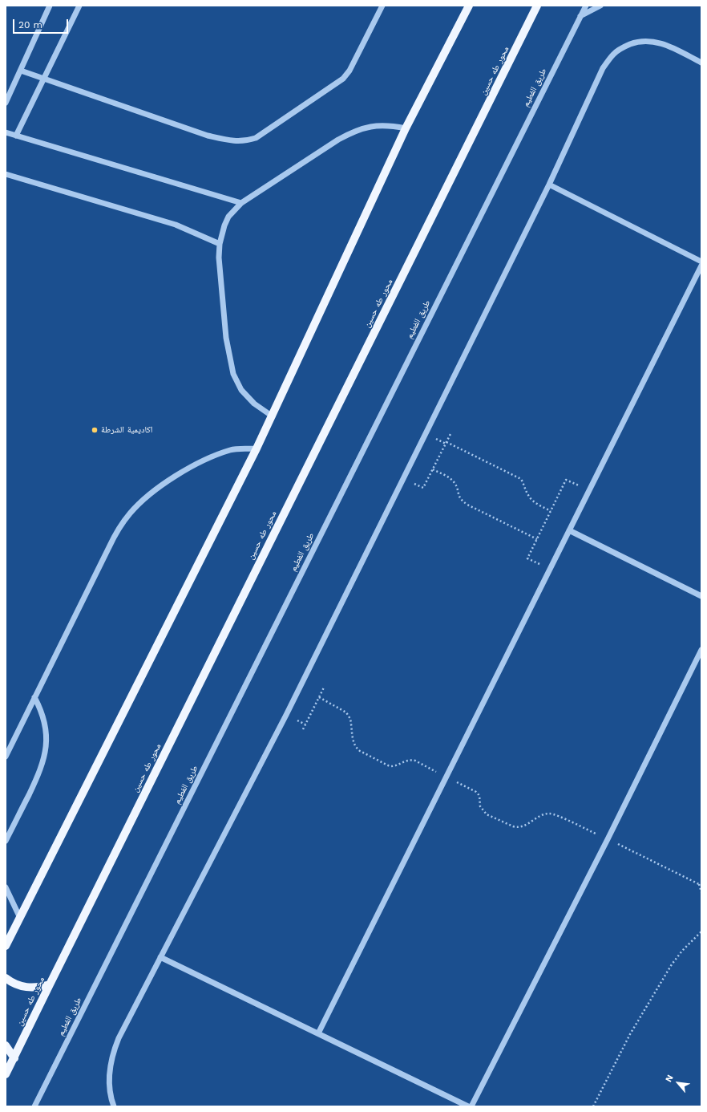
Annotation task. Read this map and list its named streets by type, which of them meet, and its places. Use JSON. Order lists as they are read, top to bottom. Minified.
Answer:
{"streets":{"main road":["محور طه حسين"],"street":["طريق الفطيم"]},"places":["اكاديمية الشرطة"],"scale_bar":"20 m","north":"top left"}
